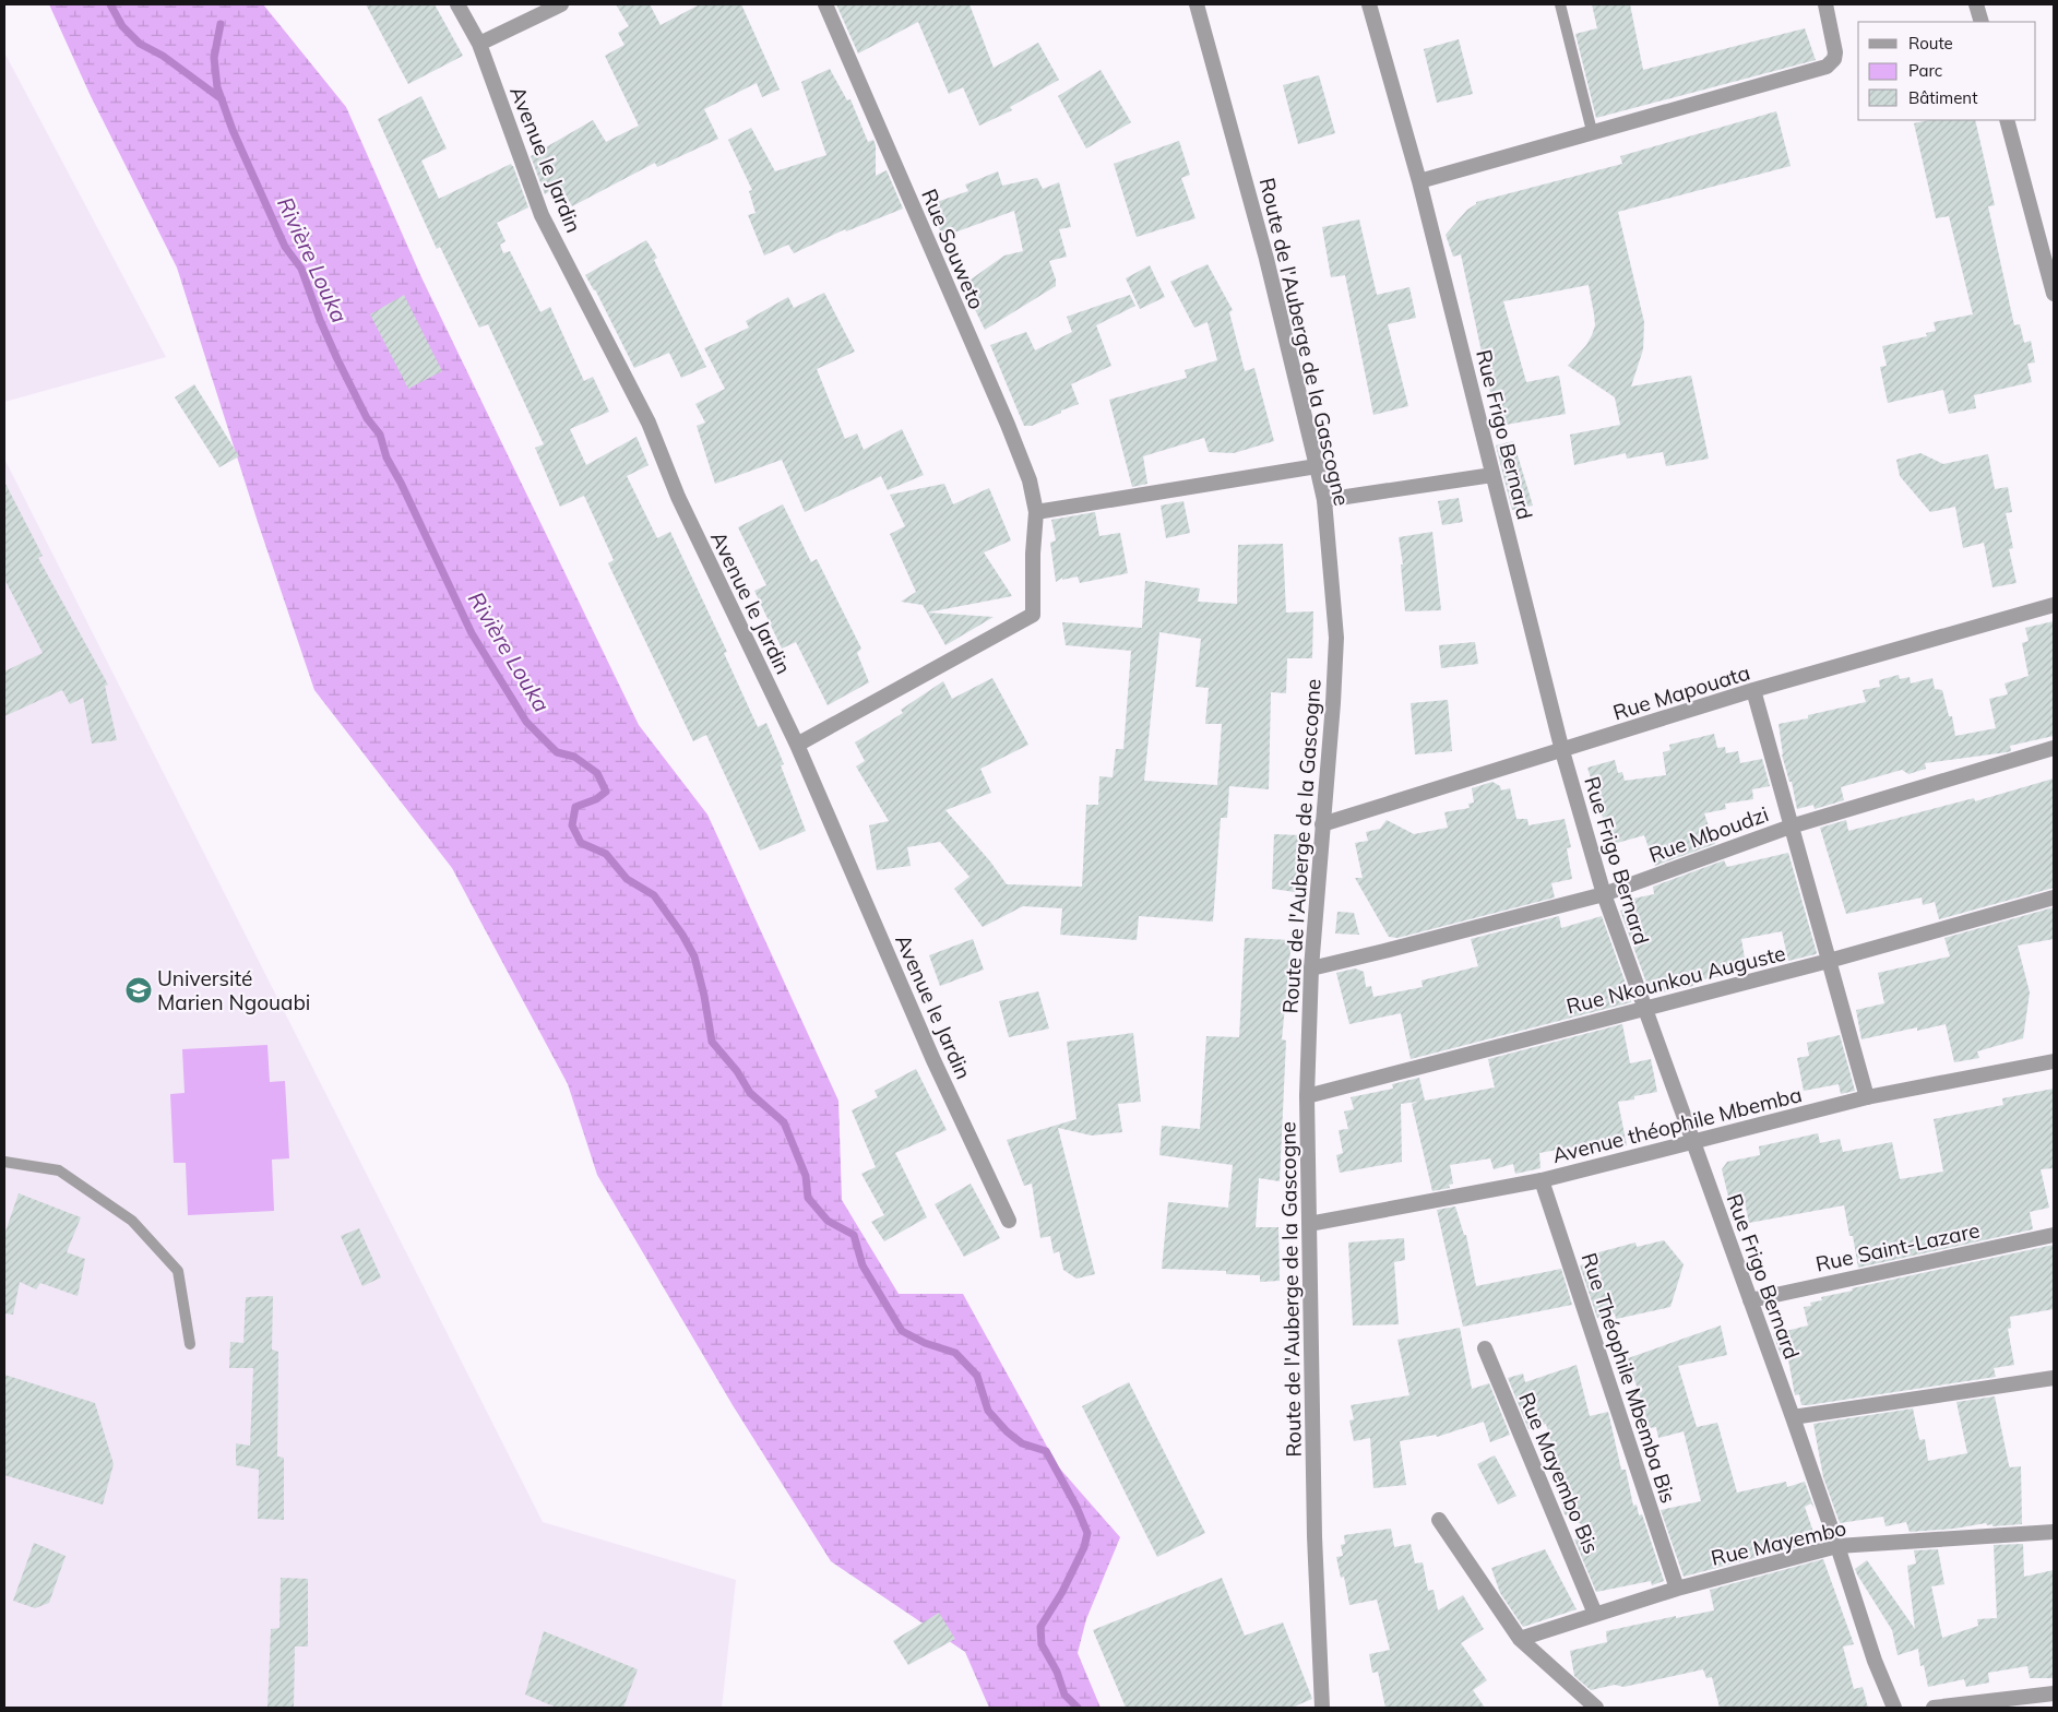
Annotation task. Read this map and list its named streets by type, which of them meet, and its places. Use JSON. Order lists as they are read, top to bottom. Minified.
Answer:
{"streets":{"street":["Avenue le Jardin","Rue Souweto","Route de l'Auberge de la Gascogne","Rue Frigo Bernard","Rue Mapouata","Rue Mboudzi","Rue Nkounkou Auguste","Avenue théophile Mbemba","Rue Saint-Lazare","Rue Théophile Mbemba Bis","Rue Mayembo Bis","Rue Mayembo"]},"crossings":[["Avenue le Jardin","Rue Souweto"],["Route de l'Auberge de la Gascogne","Rue Mapouata"],["Route de l'Auberge de la Gascogne","Rue Mboudzi"],["Route de l'Auberge de la Gascogne","Rue Nkounkou Auguste"],["Route de l'Auberge de la Gascogne","Avenue théophile Mbemba"],["Rue Frigo Bernard","Rue Mapouata"],["Rue Frigo Bernard","Rue Mboudzi"],["Rue Frigo Bernard","Rue Nkounkou Auguste"],["Rue Frigo Bernard","Avenue théophile Mbemba"],["Rue Frigo Bernard","Rue Saint-Lazare"],["Rue Frigo Bernard","Rue Mayembo"],["Avenue théophile Mbemba","Rue Théophile Mbemba Bis"],["Rue Théophile Mbemba Bis","Rue Mayembo"],["Rue Mayembo Bis","Rue Mayembo"]],"water":["Rivière Louka"],"places":{"school or university":["Université Marien Ngouabi"]},"legend":["Route","Parc","Bâtiment"]}
